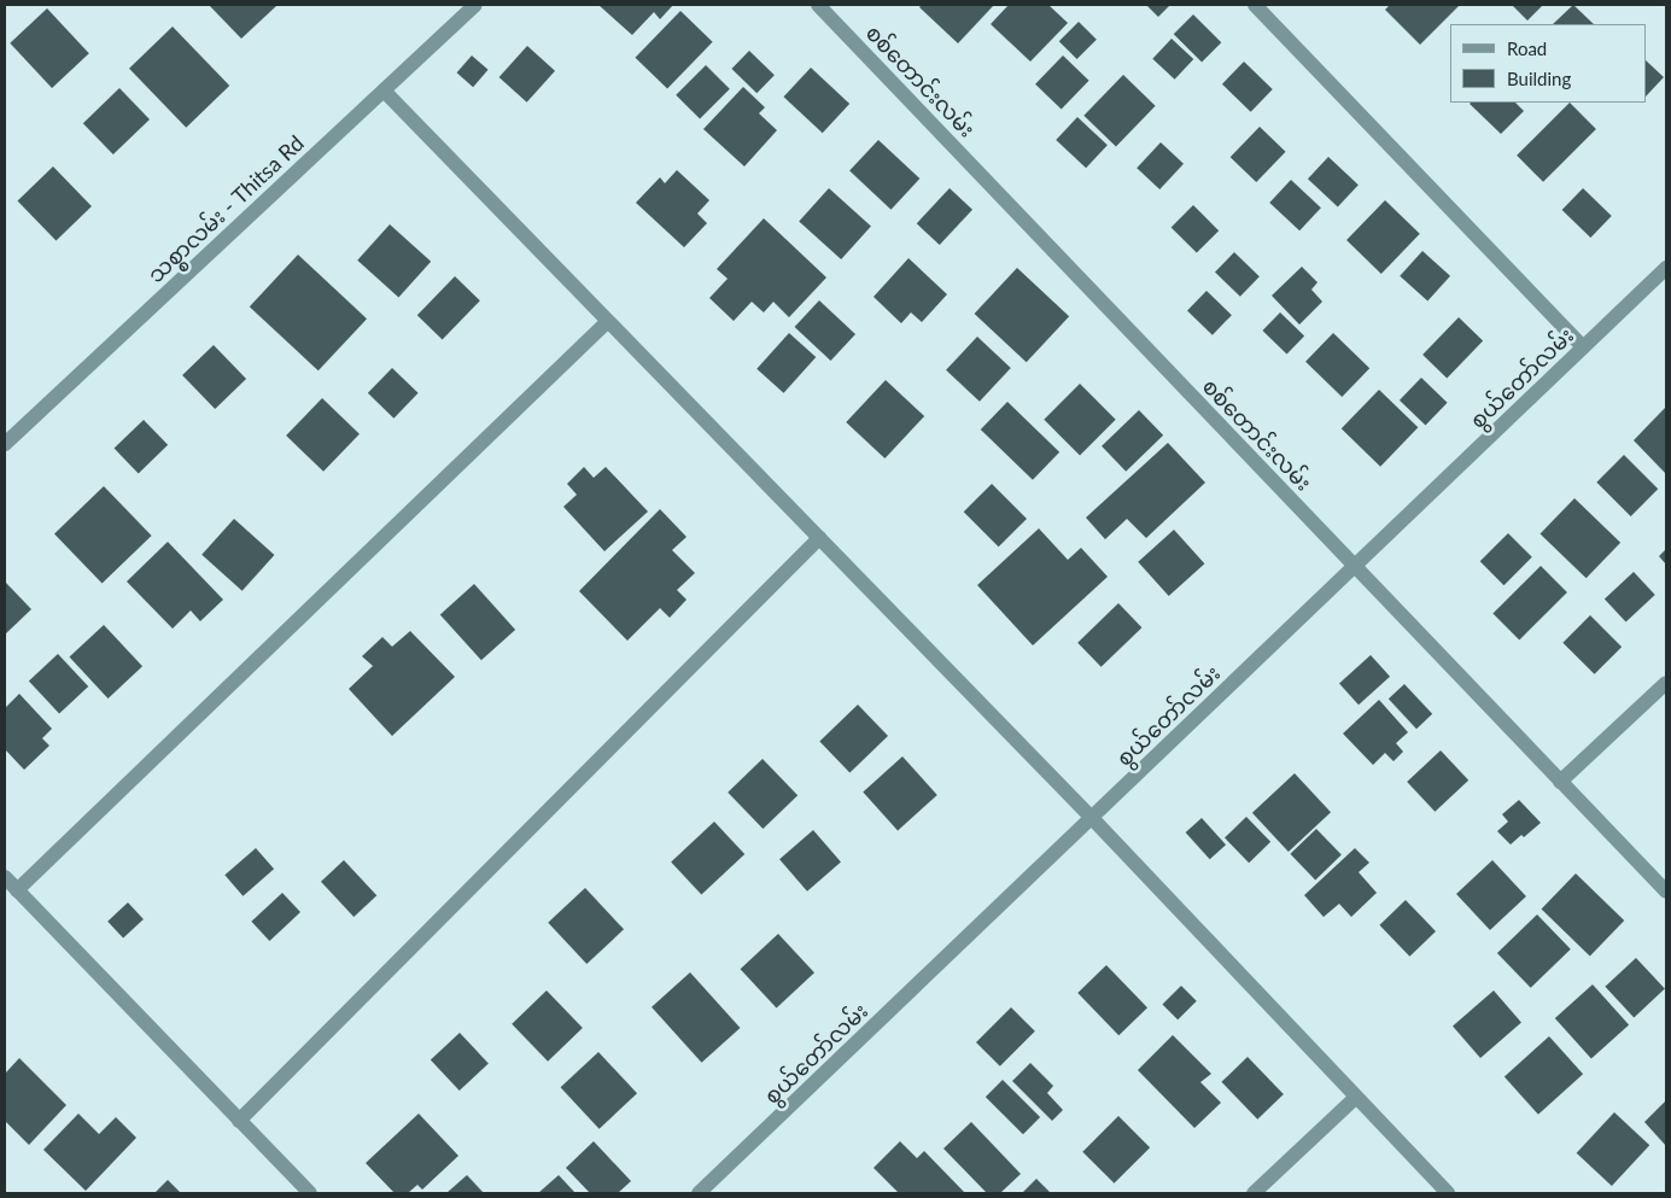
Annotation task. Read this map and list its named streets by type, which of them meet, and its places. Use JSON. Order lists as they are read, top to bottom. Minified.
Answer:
{"streets":{"street":["စစ်တောင်းလမ်း","သစ္စာလမ်း - Thitsa Rd","စွယ်တော်လမ်း"]},"crossings":[["စစ်တောင်းလမ်း","စွယ်တော်လမ်း"]],"legend":["Road","Building"]}
